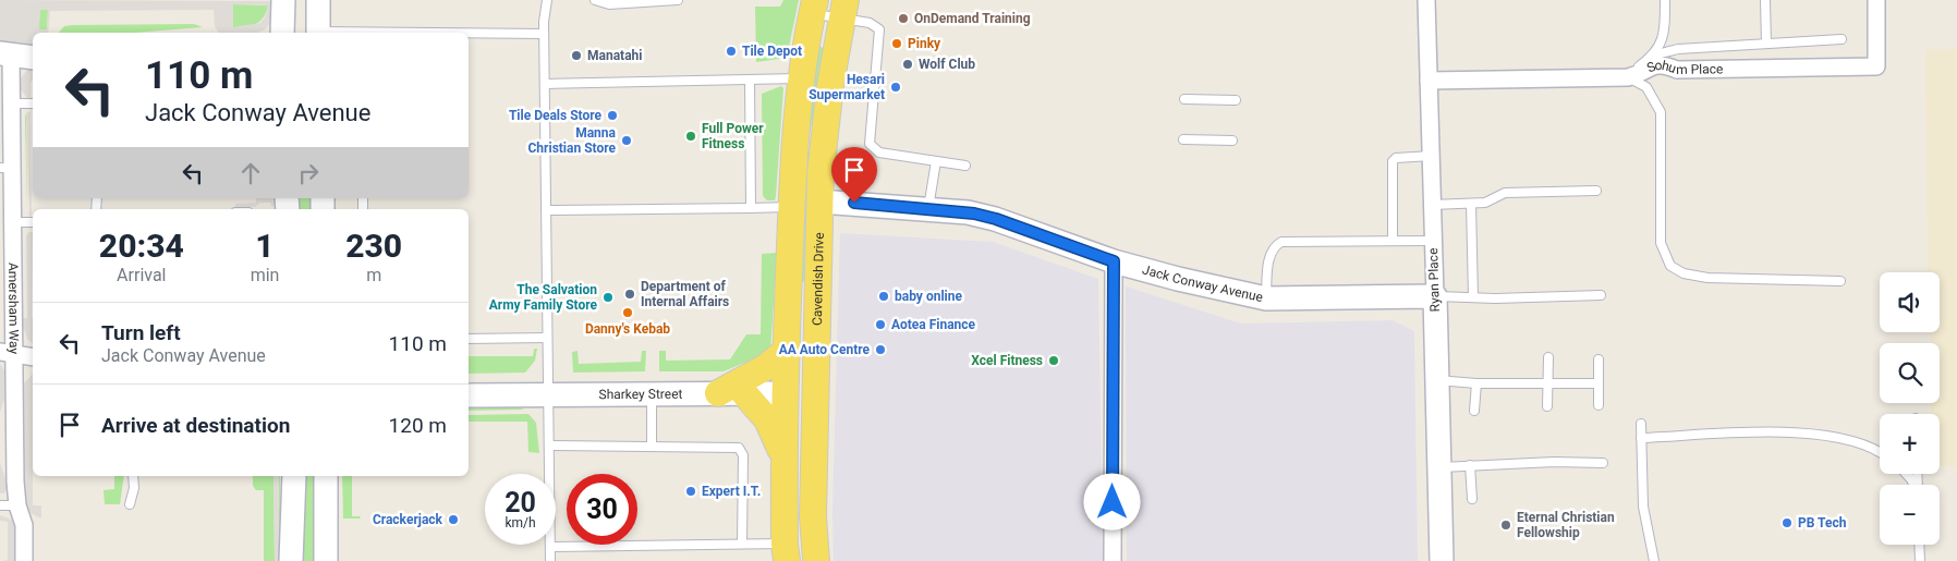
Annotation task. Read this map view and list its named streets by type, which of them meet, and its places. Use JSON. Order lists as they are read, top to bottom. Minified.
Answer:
{"streets":{"main road":["Cavendish Drive"],"street":["Sohum Place","Ryan Place","Jack Conway Avenue","Amersham Way","Sharkey Street"]},"crossings":[["Sohum Place","Ryan Place"],["Cavendish Drive","Jack Conway Avenue"],["Cavendish Drive","Sharkey Street"],["Ryan Place","Jack Conway Avenue"]],"places":["OnDemand Training","Pinky","Tile Depot","Manatahi","Wolf Club","Hesari Supermarket","Tile Deals Store","Full Power Fitness","Manna Christian Store","Department of Internal Affairs","baby online","The Salvation Army Family Store","Danny's Kebab","Aotea Finance","AA Auto Centre","Xcel Fitness","Expert I.T.","Crackerjack","PB Tech","Eternal Christian Fellowship"],"page":{"turn":["110 m","Jack Conway Avenue"],"eta":["20:34","Arrival","1","min","230","m"],"map_buttons":["+","−"],"list":[{"name":"Turn left","note":"Jack Conway Avenue","value":"110 m"},{"name":"Arrive at destination","value":"120 m"}],"speed":"20 km/h","limit":"30"}}
